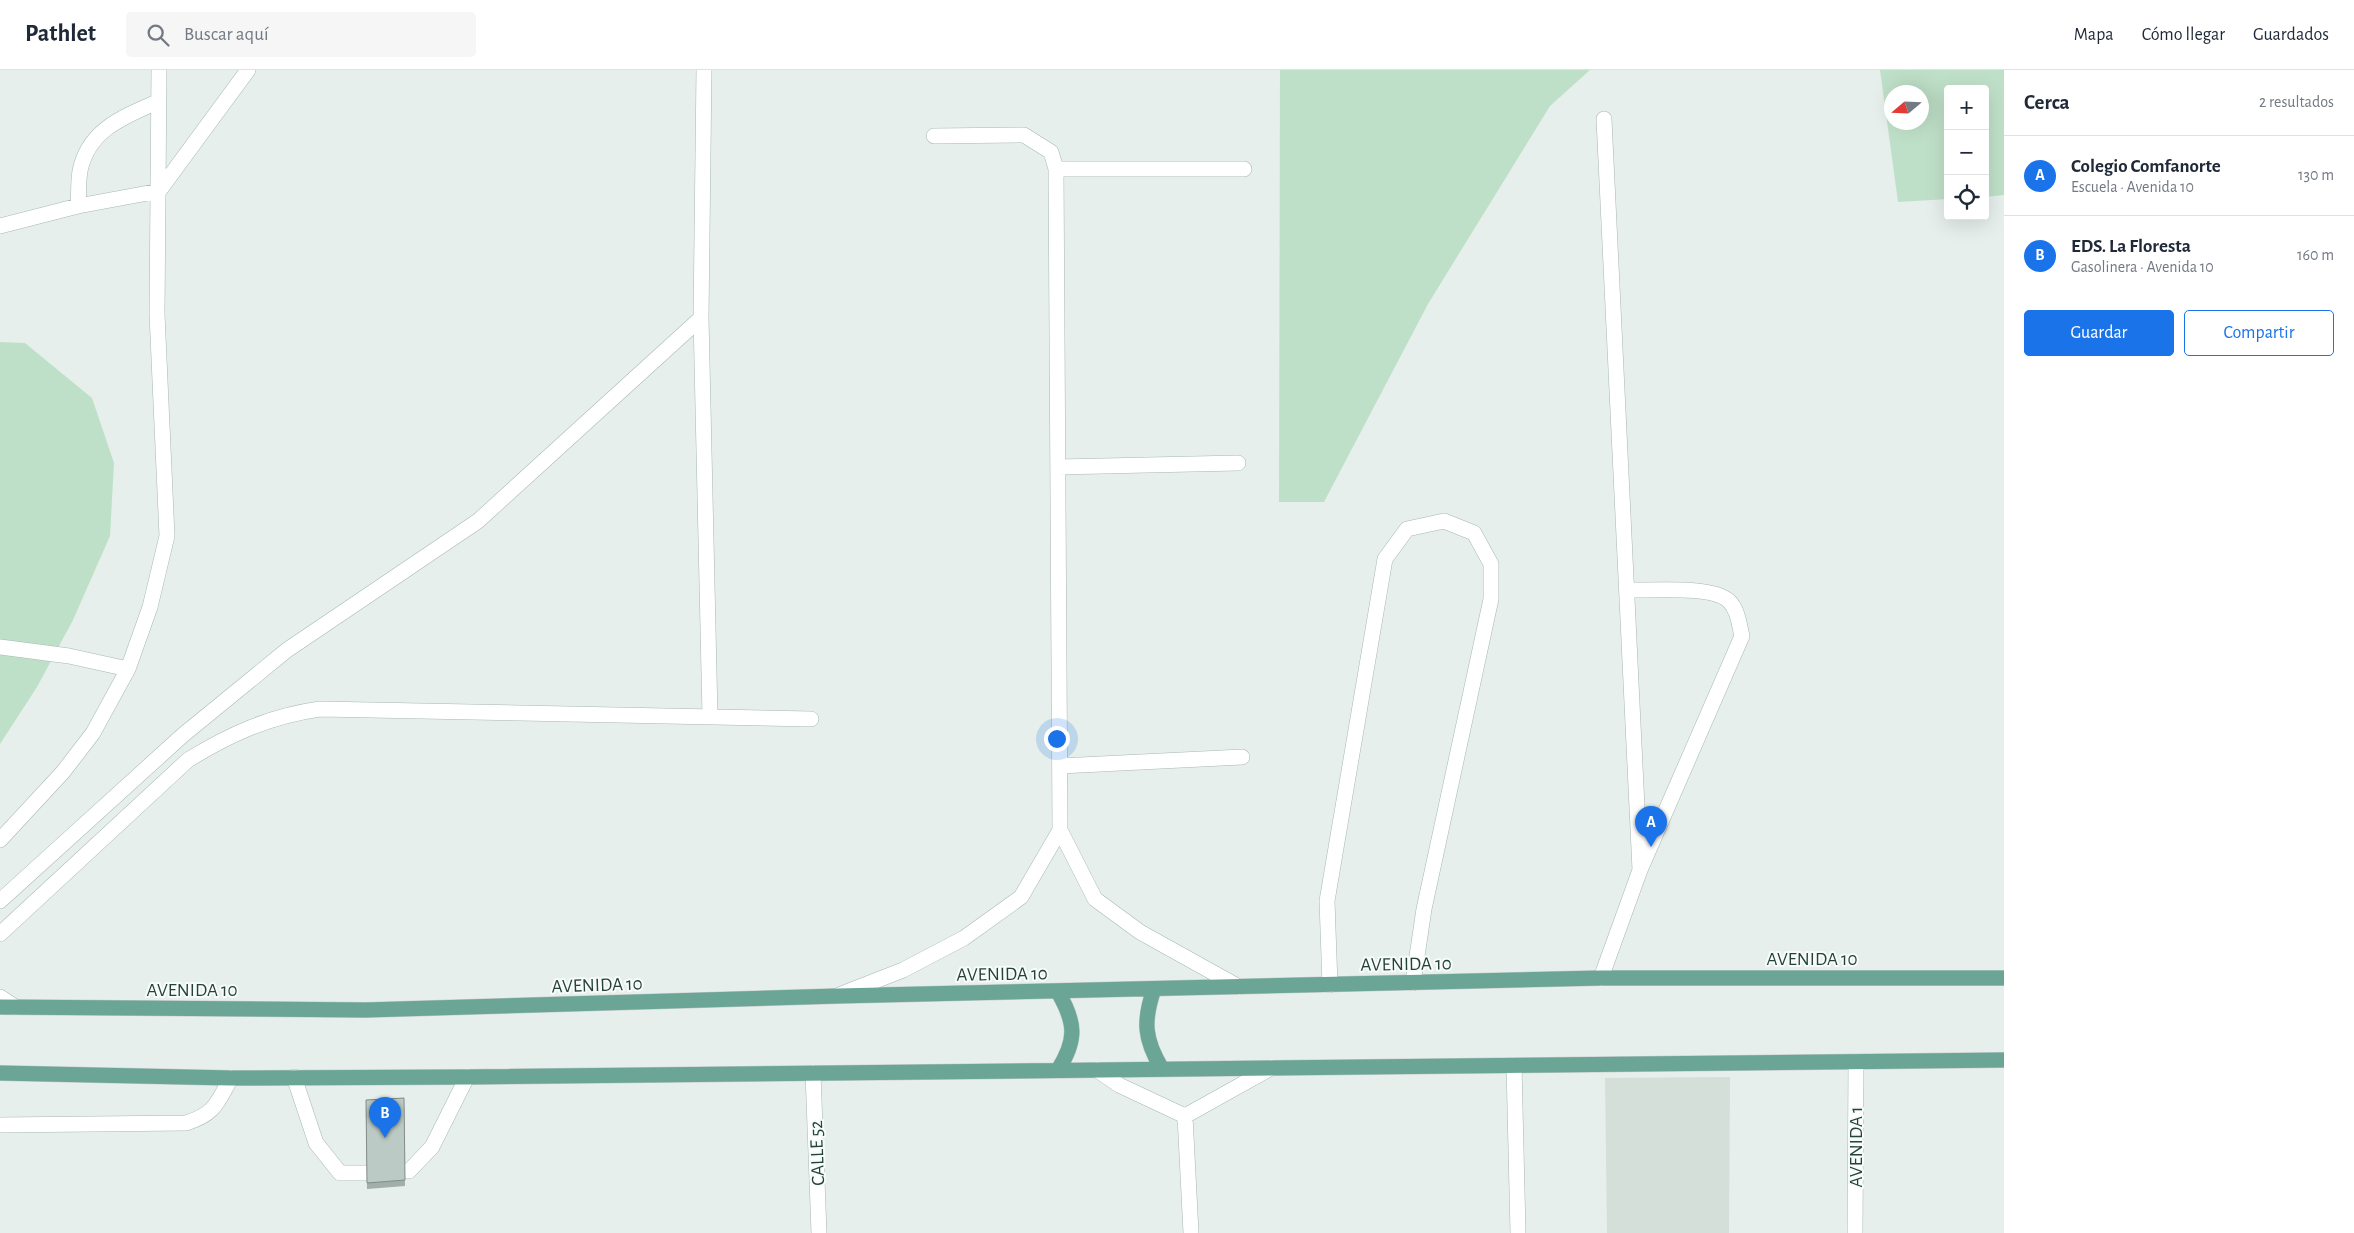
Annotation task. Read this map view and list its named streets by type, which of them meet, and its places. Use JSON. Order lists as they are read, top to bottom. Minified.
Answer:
{"streets":{"main road":["AVENIDA 10"],"street":["AVENIDA 1","CALLE 52"]},"north":"left","page":{"header":"Pathlet","search":"Buscar aquí","nav":["Mapa","Cómo llegar","Guardados"],"heading":["Cerca","2 resultados"],"map_buttons":["+","−"],"list":[{"mark":"A","name":"Colegio Comfanorte","note":"Escuela · Avenida 10","value":"130 m"},{"mark":"B","name":"EDS. La Floresta","note":"Gasolinera · Avenida 10","value":"160 m"}],"buttons":["Guardar","Compartir"],"pins":["A","B"]}}
